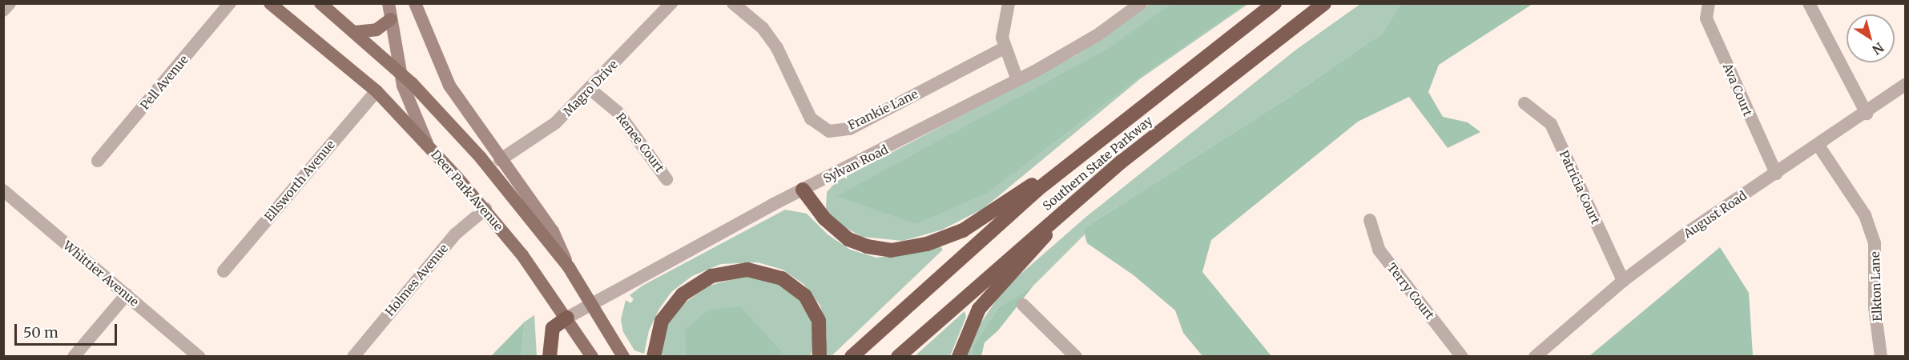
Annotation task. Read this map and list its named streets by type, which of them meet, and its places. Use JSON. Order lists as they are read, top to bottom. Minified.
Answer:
{"streets":{"highway":["Southern State Parkway"],"main road":["Deer Park Avenue"],"street":["Pell Avenue","Magro Drive","Ava Court","Frankie Lane","Renee Court","Sylvan Road","Ellsworth Avenue","Patricia Court","August Road","Whittier Avenue","Holmes Avenue","Elkton Lane","Terry Court"]},"crossings":[["Magro Drive","Renee Court"],["Ava Court","August Road"],["Sylvan Road","Deer Park Avenue"],["Patricia Court","August Road"],["Deer Park Avenue","Holmes Avenue"],["August Road","Elkton Lane"]],"scale_bar":"50 m","north":"bottom right"}
